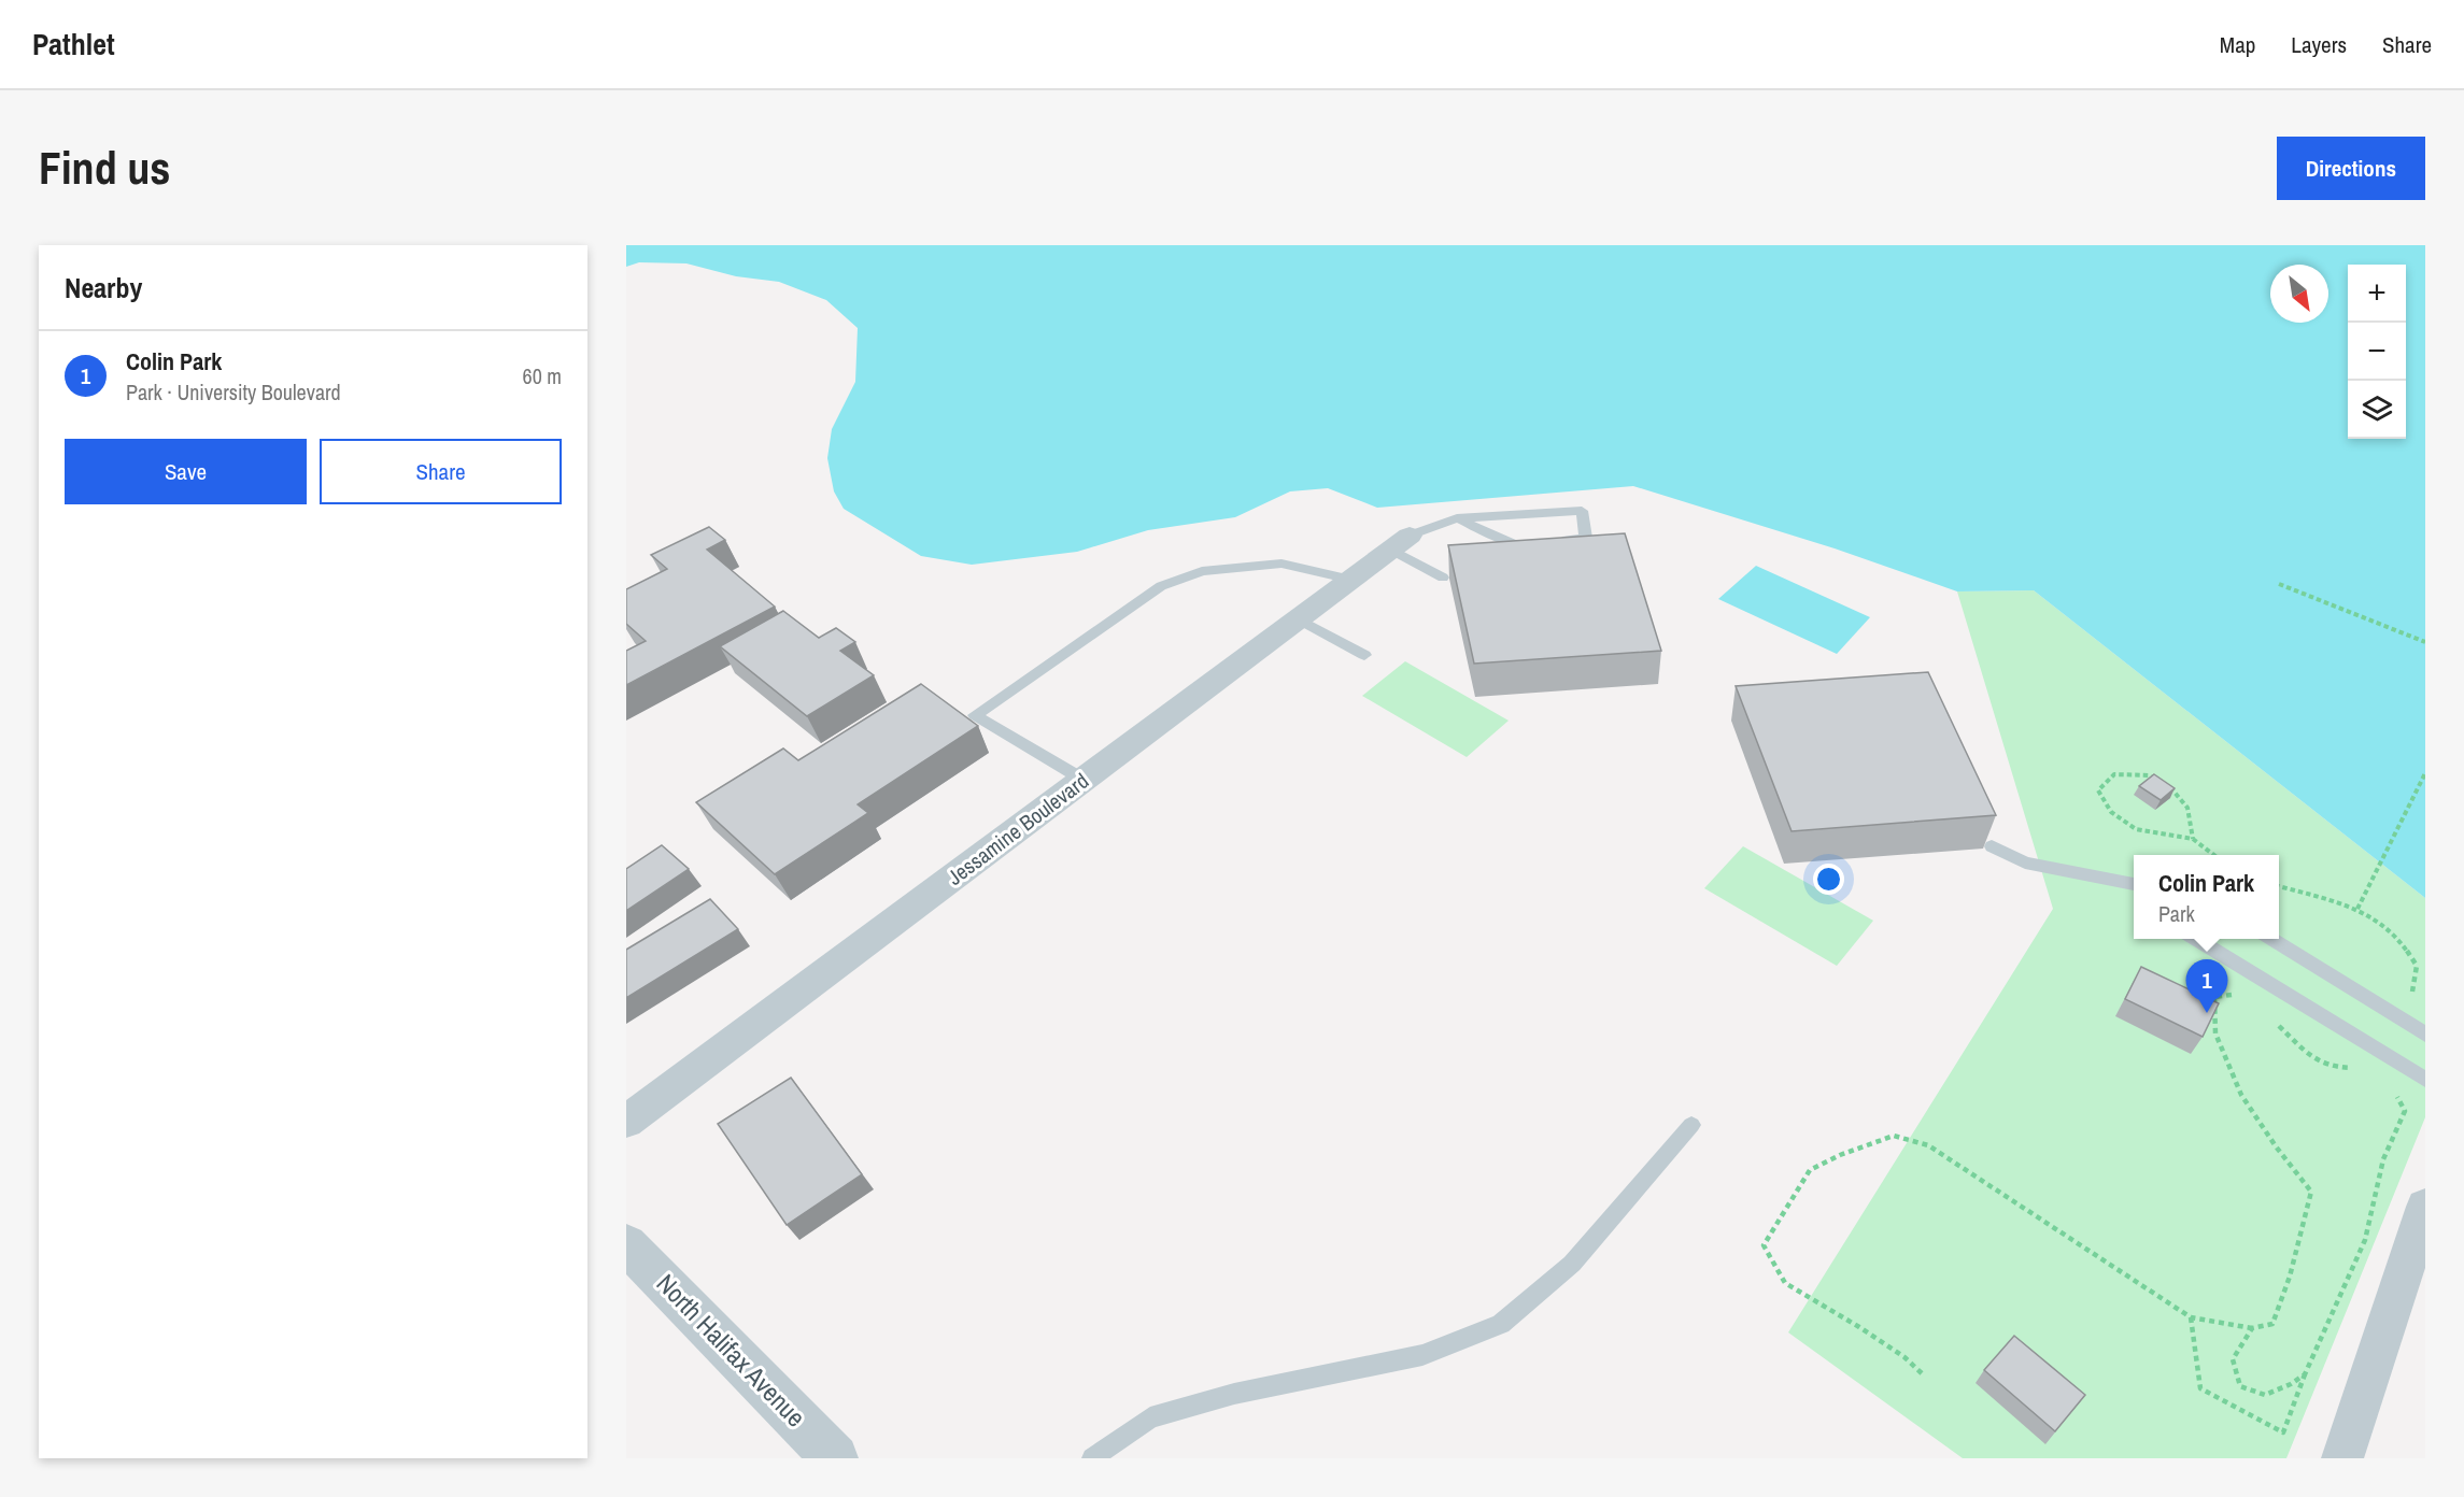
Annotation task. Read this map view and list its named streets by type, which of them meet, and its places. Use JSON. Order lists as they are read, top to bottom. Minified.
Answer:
{"streets":{"street":["Jessamine Boulevard","North Halifax Avenue"]},"north":"bottom right","page":{"header":"Pathlet","nav":["Map","Layers","Share"],"buttons":["Directions",["Save","Share"]],"title":"Find us","heading":"Nearby","map_buttons":["+","−"],"list":[{"mark":"1","name":"Colin Park","note":"Park · University Boulevard","value":"60 m"}],"popup":["Colin Park","Park"],"pins":"1"}}
